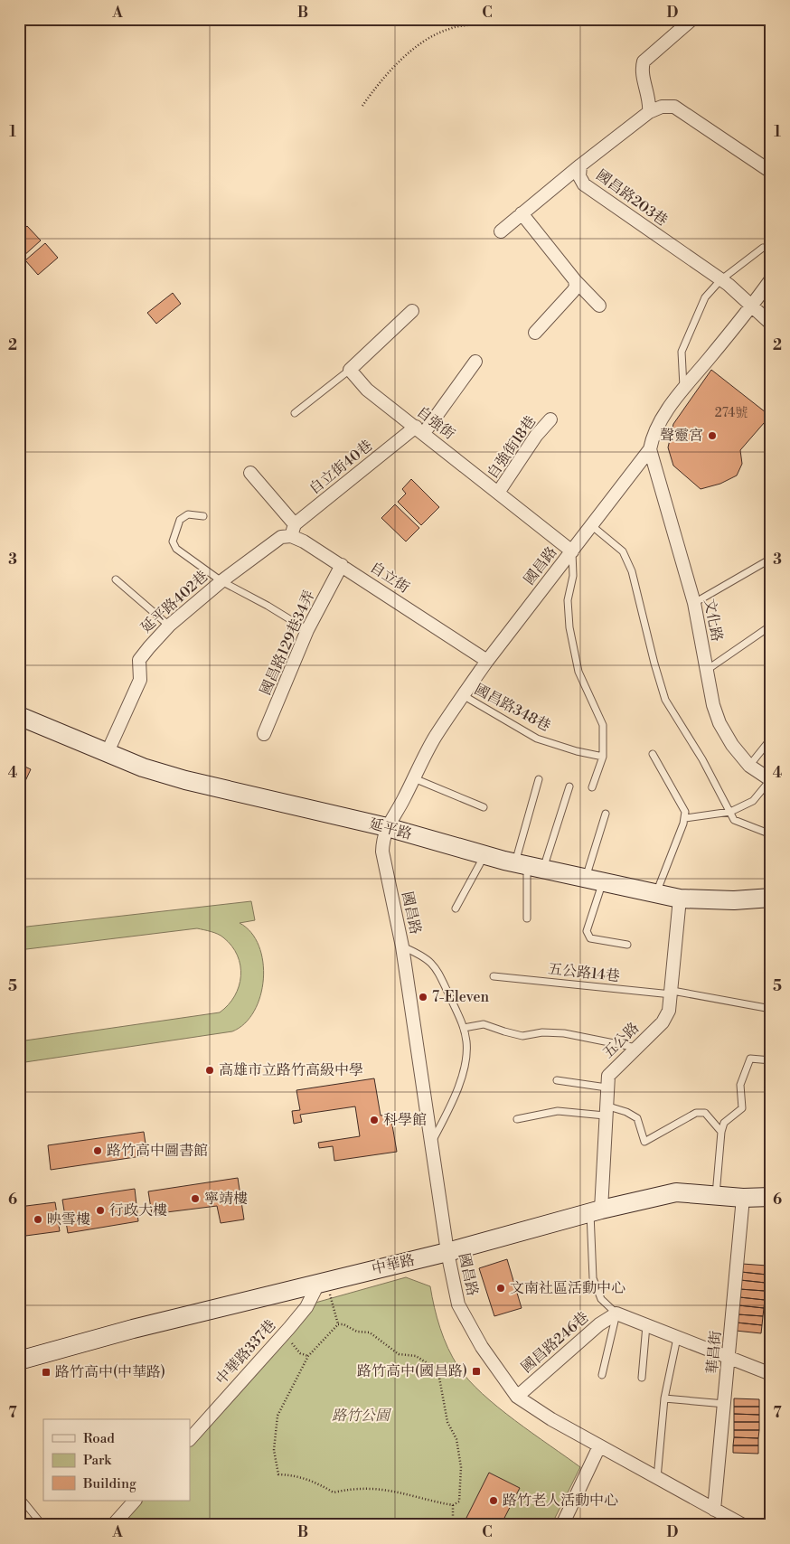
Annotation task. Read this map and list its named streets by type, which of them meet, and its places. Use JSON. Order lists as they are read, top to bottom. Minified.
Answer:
{"streets":{"street":["國昌路203巷","自強街","自強街18巷","自立街40巷","國昌路","自立街","延平路402巷","文化路","國昌路129巷34弄","延平路","五公路","中華路","國昌路246巷","中華路337巷","華昌街"],"lane":["國昌路348巷","五公路14巷"]},"crossings":[["國昌路203巷","國昌路"],["自強街","自強街18巷"],["自強街","自立街40巷"],["自強街","國昌路"],["自立街40巷","自立街"],["自立街40巷","延平路402巷"],["國昌路","自立街"],["國昌路","文化路"],["國昌路","國昌路348巷"],["國昌路","延平路"],["國昌路","中華路"],["國昌路","國昌路246巷"],["國昌路","華昌街"],["自立街","延平路402巷"],["自立街","國昌路129巷34弄"],["延平路402巷","延平路"],["延平路","五公路"],["五公路14巷","五公路"],["五公路","中華路"],["中華路","中華路337巷"],["中華路","華昌街"]],"parks":["路竹公園"],"places":{"other":["聲靈宮","7-Eleven","高雄市立路竹高級中學","科學館","路竹高中圖書館","寧靖樓","行政大樓","映雪樓","文南社區活動中心","路竹老人活動中心"],"transit":["路竹高中(國昌路)","路竹高中(中華路)"]},"house_numbers":["274號"],"legend":["Road","Park","Building"],"grid":{"columns":["A","B","C","D"],"rows":["1","2","3","4","5","6","7"]}}
